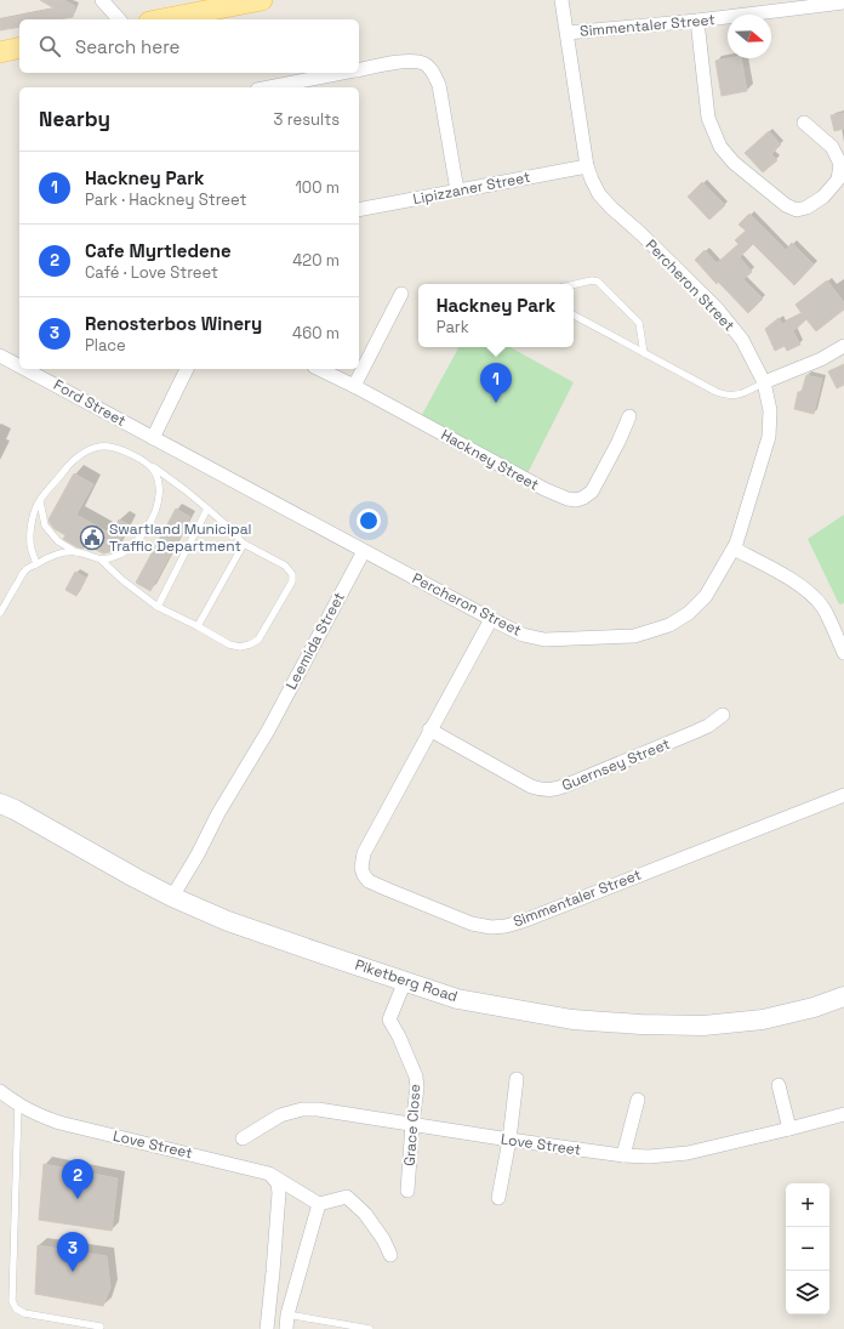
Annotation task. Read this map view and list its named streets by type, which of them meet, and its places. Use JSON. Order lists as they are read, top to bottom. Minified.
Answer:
{"streets":{"street":["Simmentaler Street","Lipizzaner Street","Percheron Street","Ford Street","Hackney Street","Leemida Street","Guernsey Street","Piketberg Road","Grace Close","Love Street"]},"crossings":[["Simmentaler Street","Percheron Street"],["Simmentaler Street","Guernsey Street"],["Lipizzaner Street","Percheron Street"],["Percheron Street","Ford Street"],["Percheron Street","Leemida Street"],["Leemida Street","Piketberg Road"],["Piketberg Road","Grace Close"],["Grace Close","Love Street"]],"places":{"public building":["Swartland Municipal Traffic Department"]},"north":"right","page":{"search":"Search here","heading":["Nearby","3 results"],"list":[{"mark":"1","name":"Hackney Park","note":"Park · Hackney Street","value":"100 m"},{"mark":"2","name":"Cafe Myrtledene","note":"Café · Love Street","value":"420 m"},{"mark":"3","name":"Renosterbos Winery","note":"Place","value":"460 m"}],"popup":["Hackney Park","Park"],"pins":["1","2","3"],"map_buttons":["+","−"]}}
